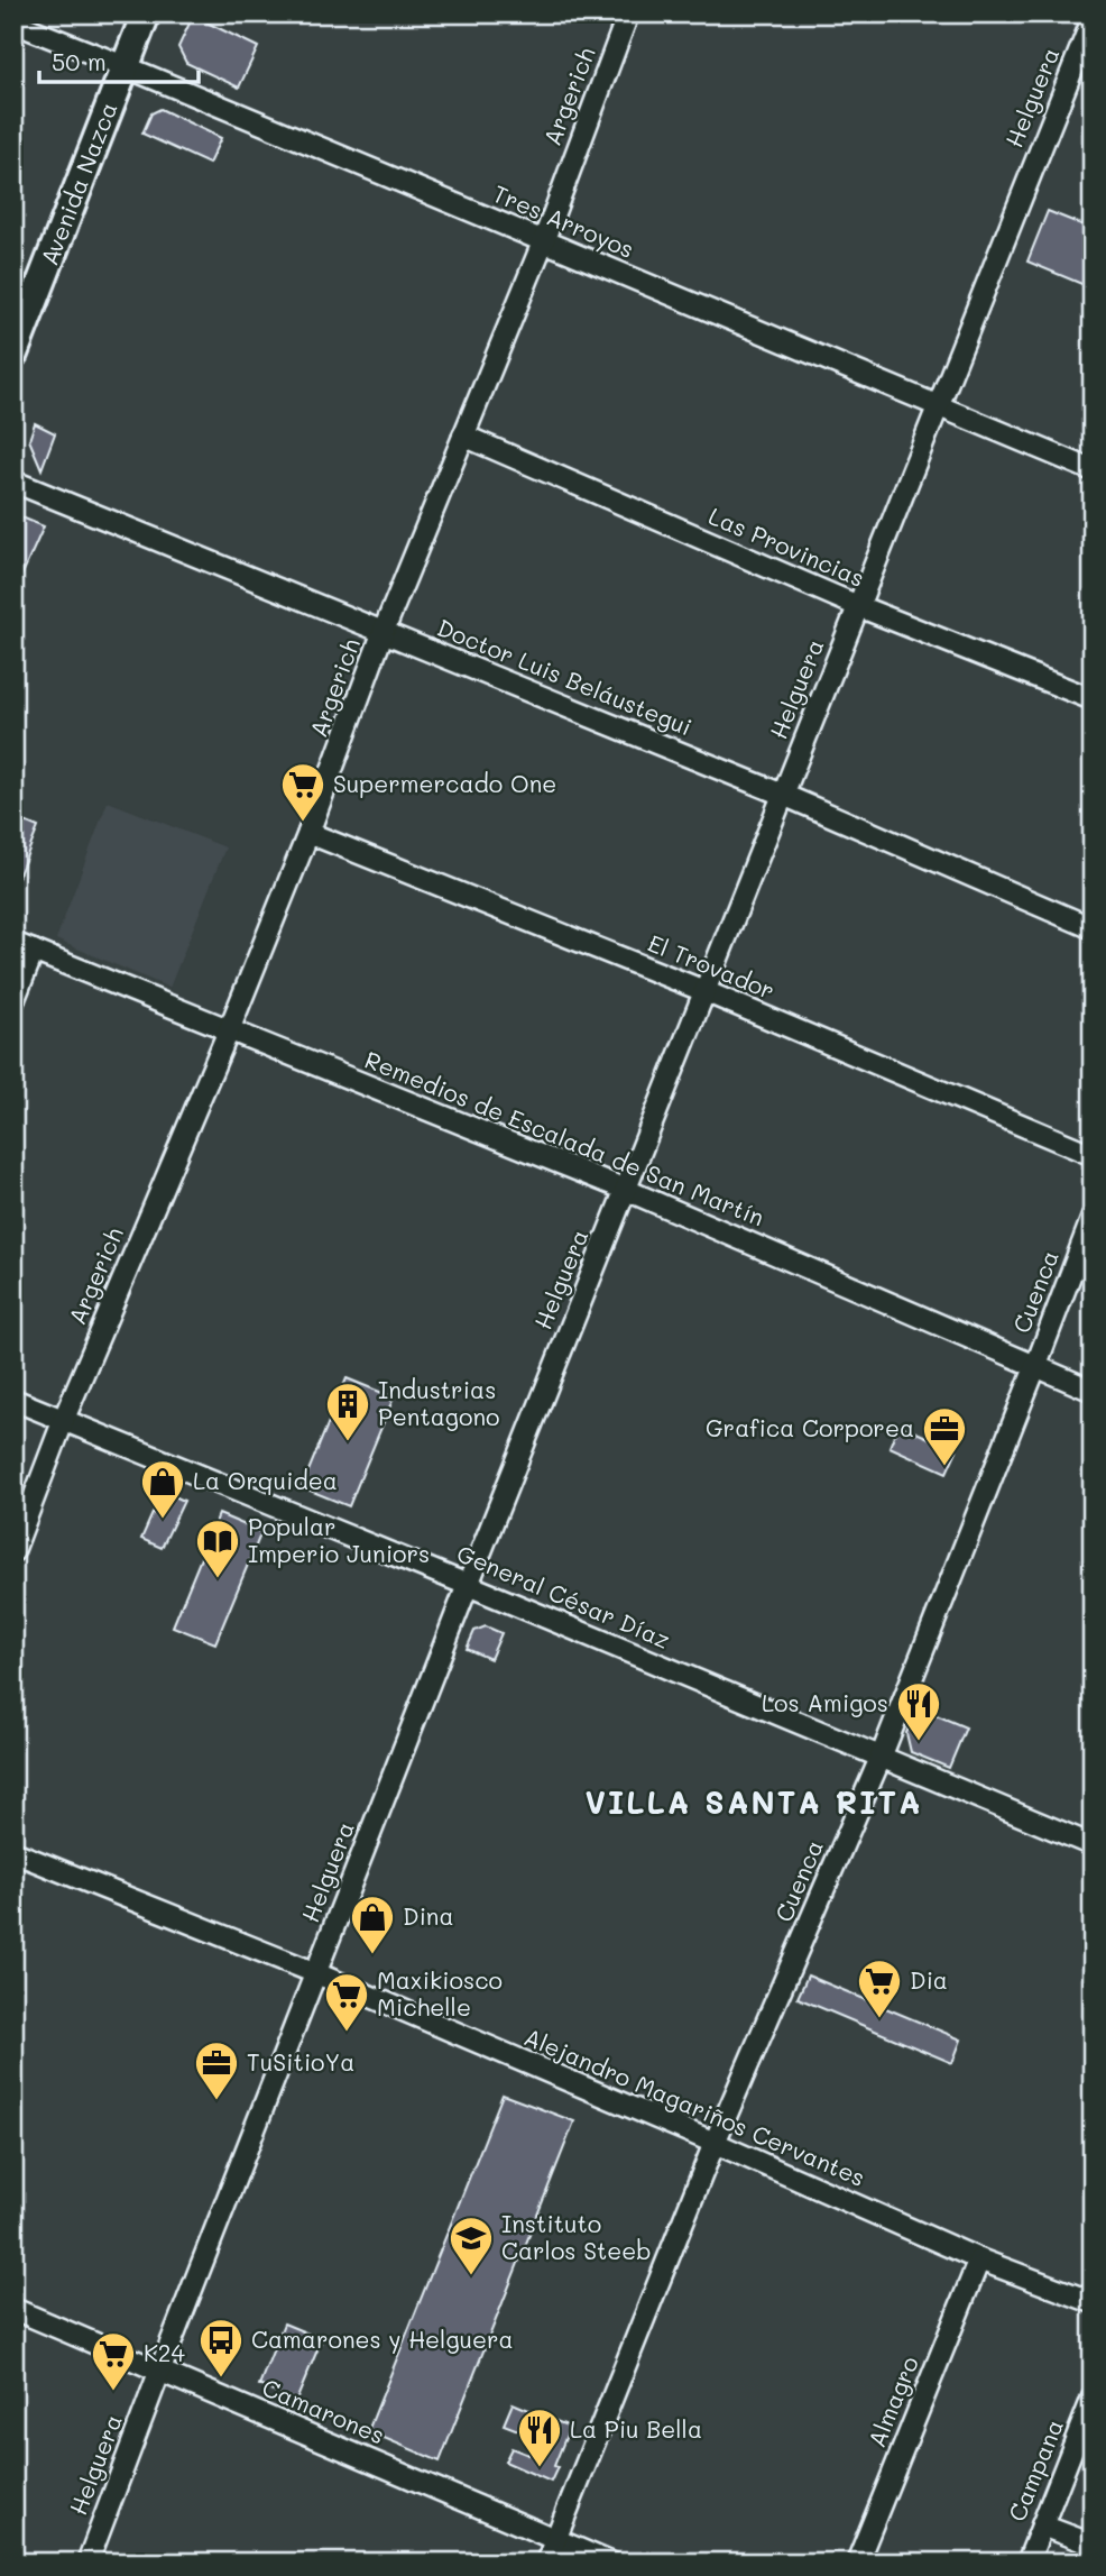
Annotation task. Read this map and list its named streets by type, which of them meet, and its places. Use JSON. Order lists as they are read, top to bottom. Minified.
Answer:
{"streets":{"main road":["Avenida Nazca"],"street":["Argerich","Helguera","Tres Arroyos","Las Provincias","Doctor Luis Beláustegui","El Trovador","Remedios de Escalada de San Martín","Cuenca","General César Díaz","Alejandro Magariños Cervantes","Almagro","Camarones","Campana"]},"crossings":[["Argerich","Tres Arroyos"],["Argerich","Las Provincias"],["Argerich","Doctor Luis Beláustegui"],["Argerich","El Trovador"],["Argerich","Remedios de Escalada de San Martín"],["Argerich","General César Díaz"],["Helguera","Tres Arroyos"],["Helguera","Las Provincias"],["Helguera","Doctor Luis Beláustegui"],["Helguera","El Trovador"],["Helguera","Remedios de Escalada de San Martín"],["Helguera","General César Díaz"],["Helguera","Alejandro Magariños Cervantes"],["Helguera","Camarones"],["Avenida Nazca","Tres Arroyos"],["Remedios de Escalada de San Martín","Cuenca"],["Cuenca","General César Díaz"],["Cuenca","Alejandro Magariños Cervantes"],["Cuenca","Camarones"],["Alejandro Magariños Cervantes","Almagro"]],"districts":["VILLA SANTA RITA"],"places":{"supermarket":["Supermercado One","Dia","Maxikiosco Michelle","K24"],"building":["Industrias Pentagono"],"office":["Grafica Corporea","TuSitioYa"],"shop":["La Orquidea","Dina"],"library":["Popular Imperio Juniors"],"restaurant":["Los Amigos","La Piu Bella"],"school or university":["Instituto Carlos Steeb"],"bus stop":["Camarones y Helguera"]},"scale_bar":"50 m"}
